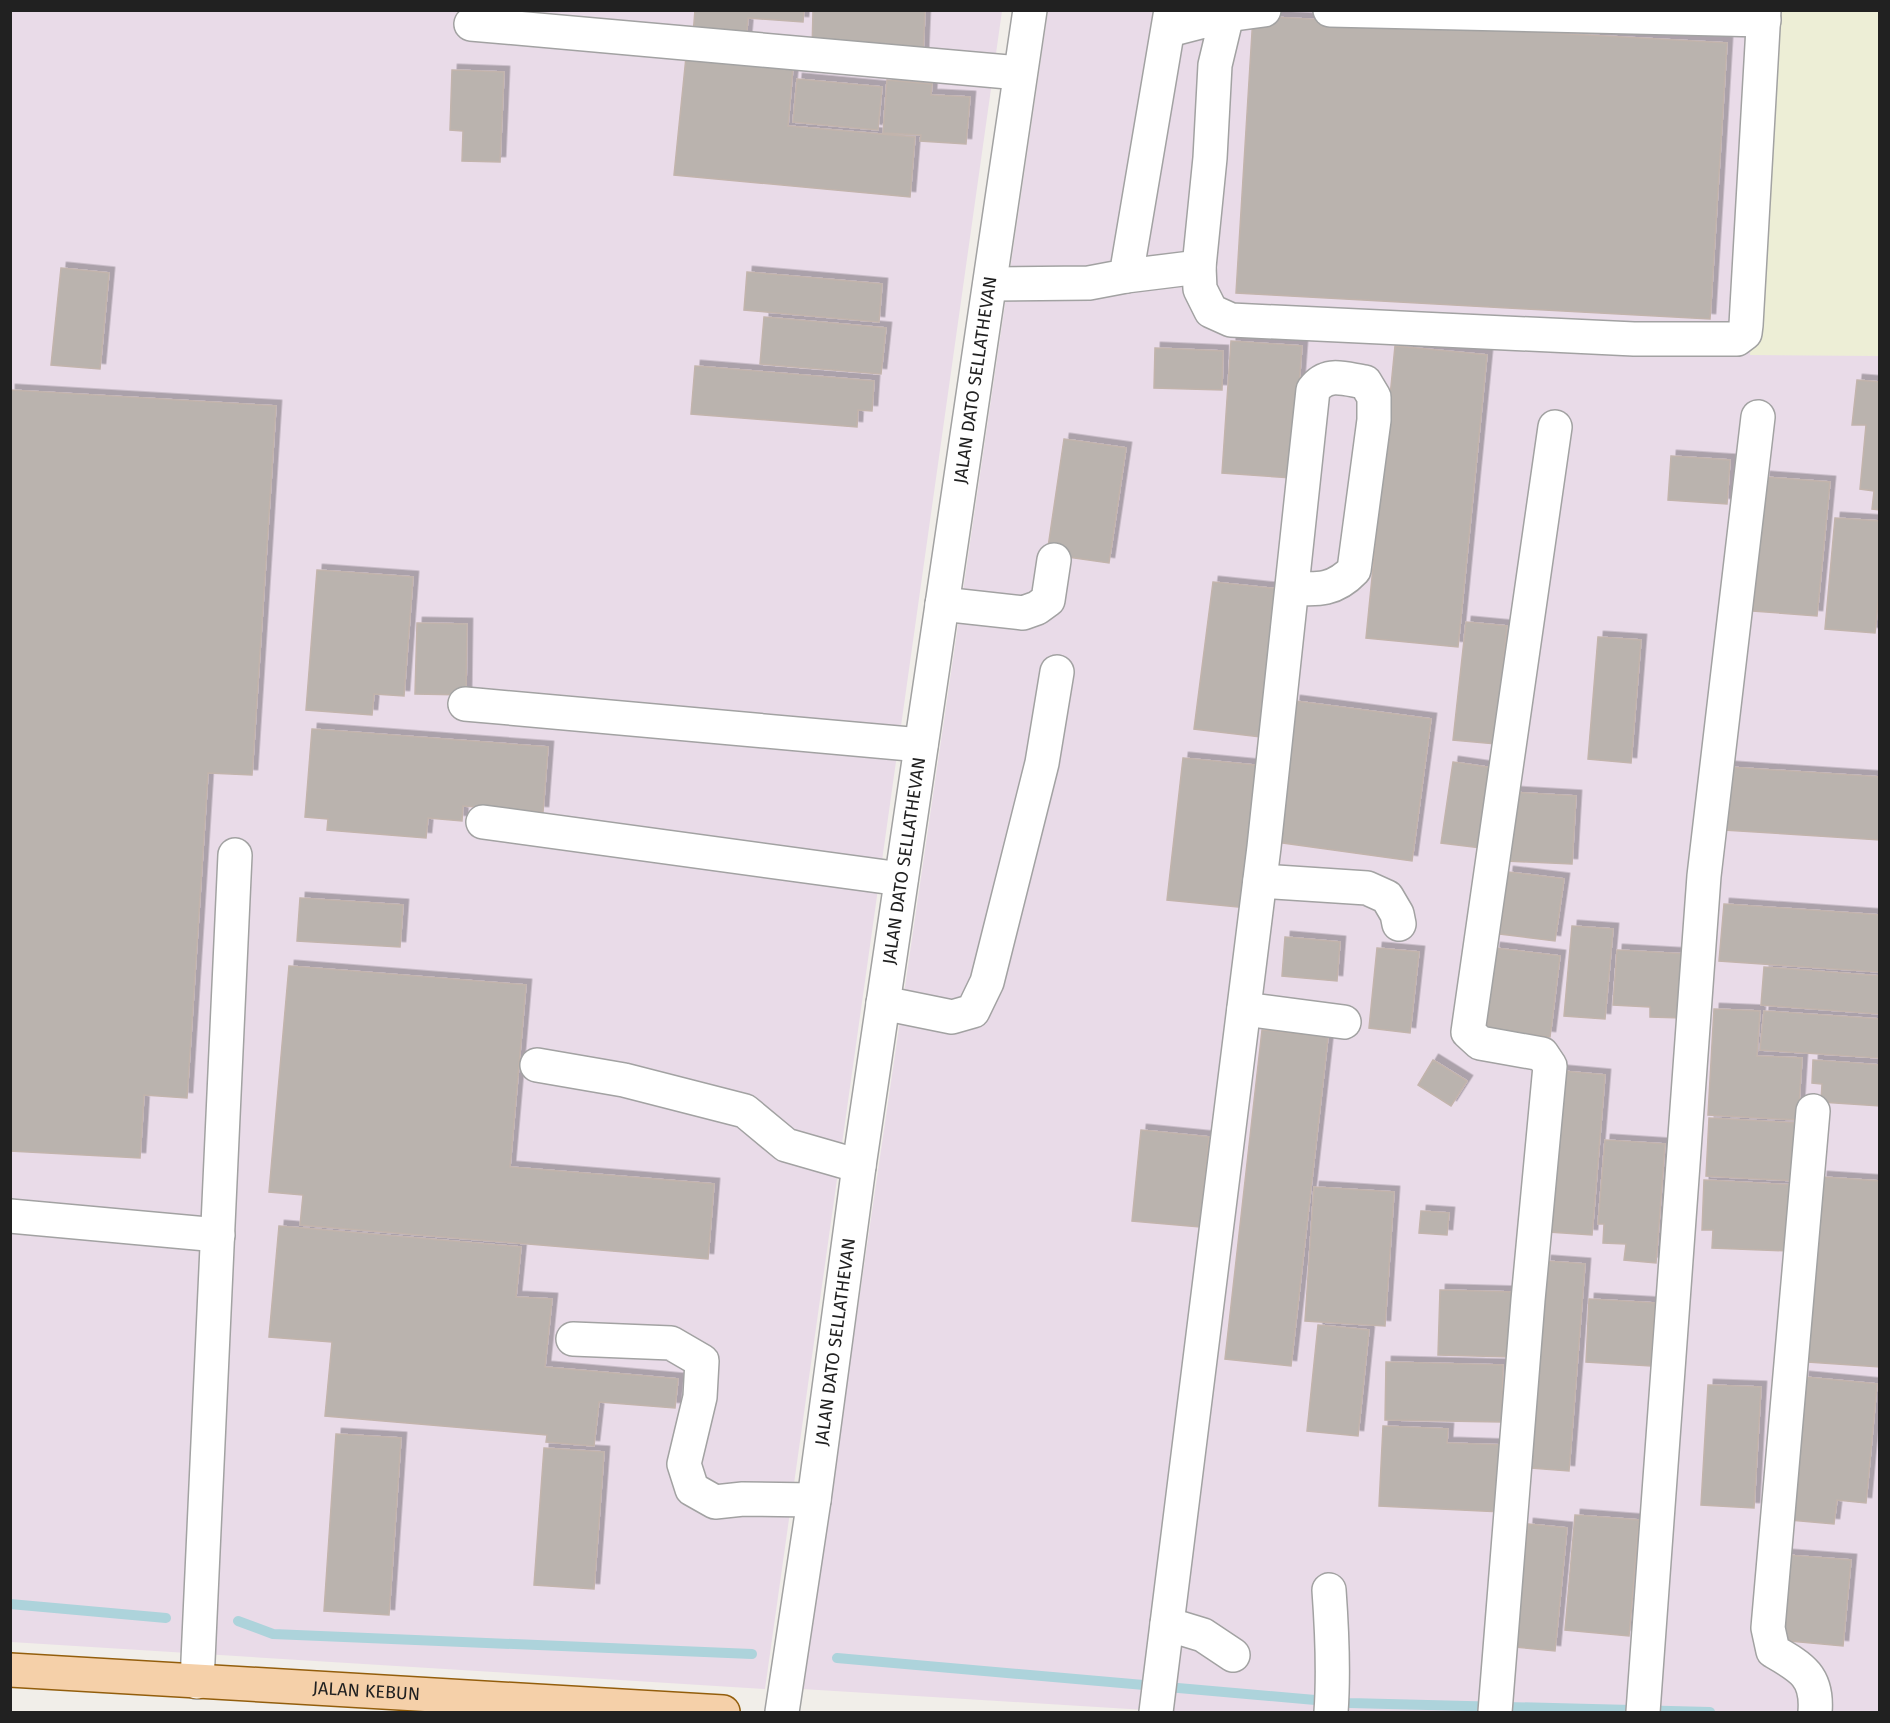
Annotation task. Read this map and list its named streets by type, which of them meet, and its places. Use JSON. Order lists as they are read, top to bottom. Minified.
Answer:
{"streets":{"main road":["JALAN KEBUN"],"street":["JALAN DATO SELLATHEVAN"]}}
